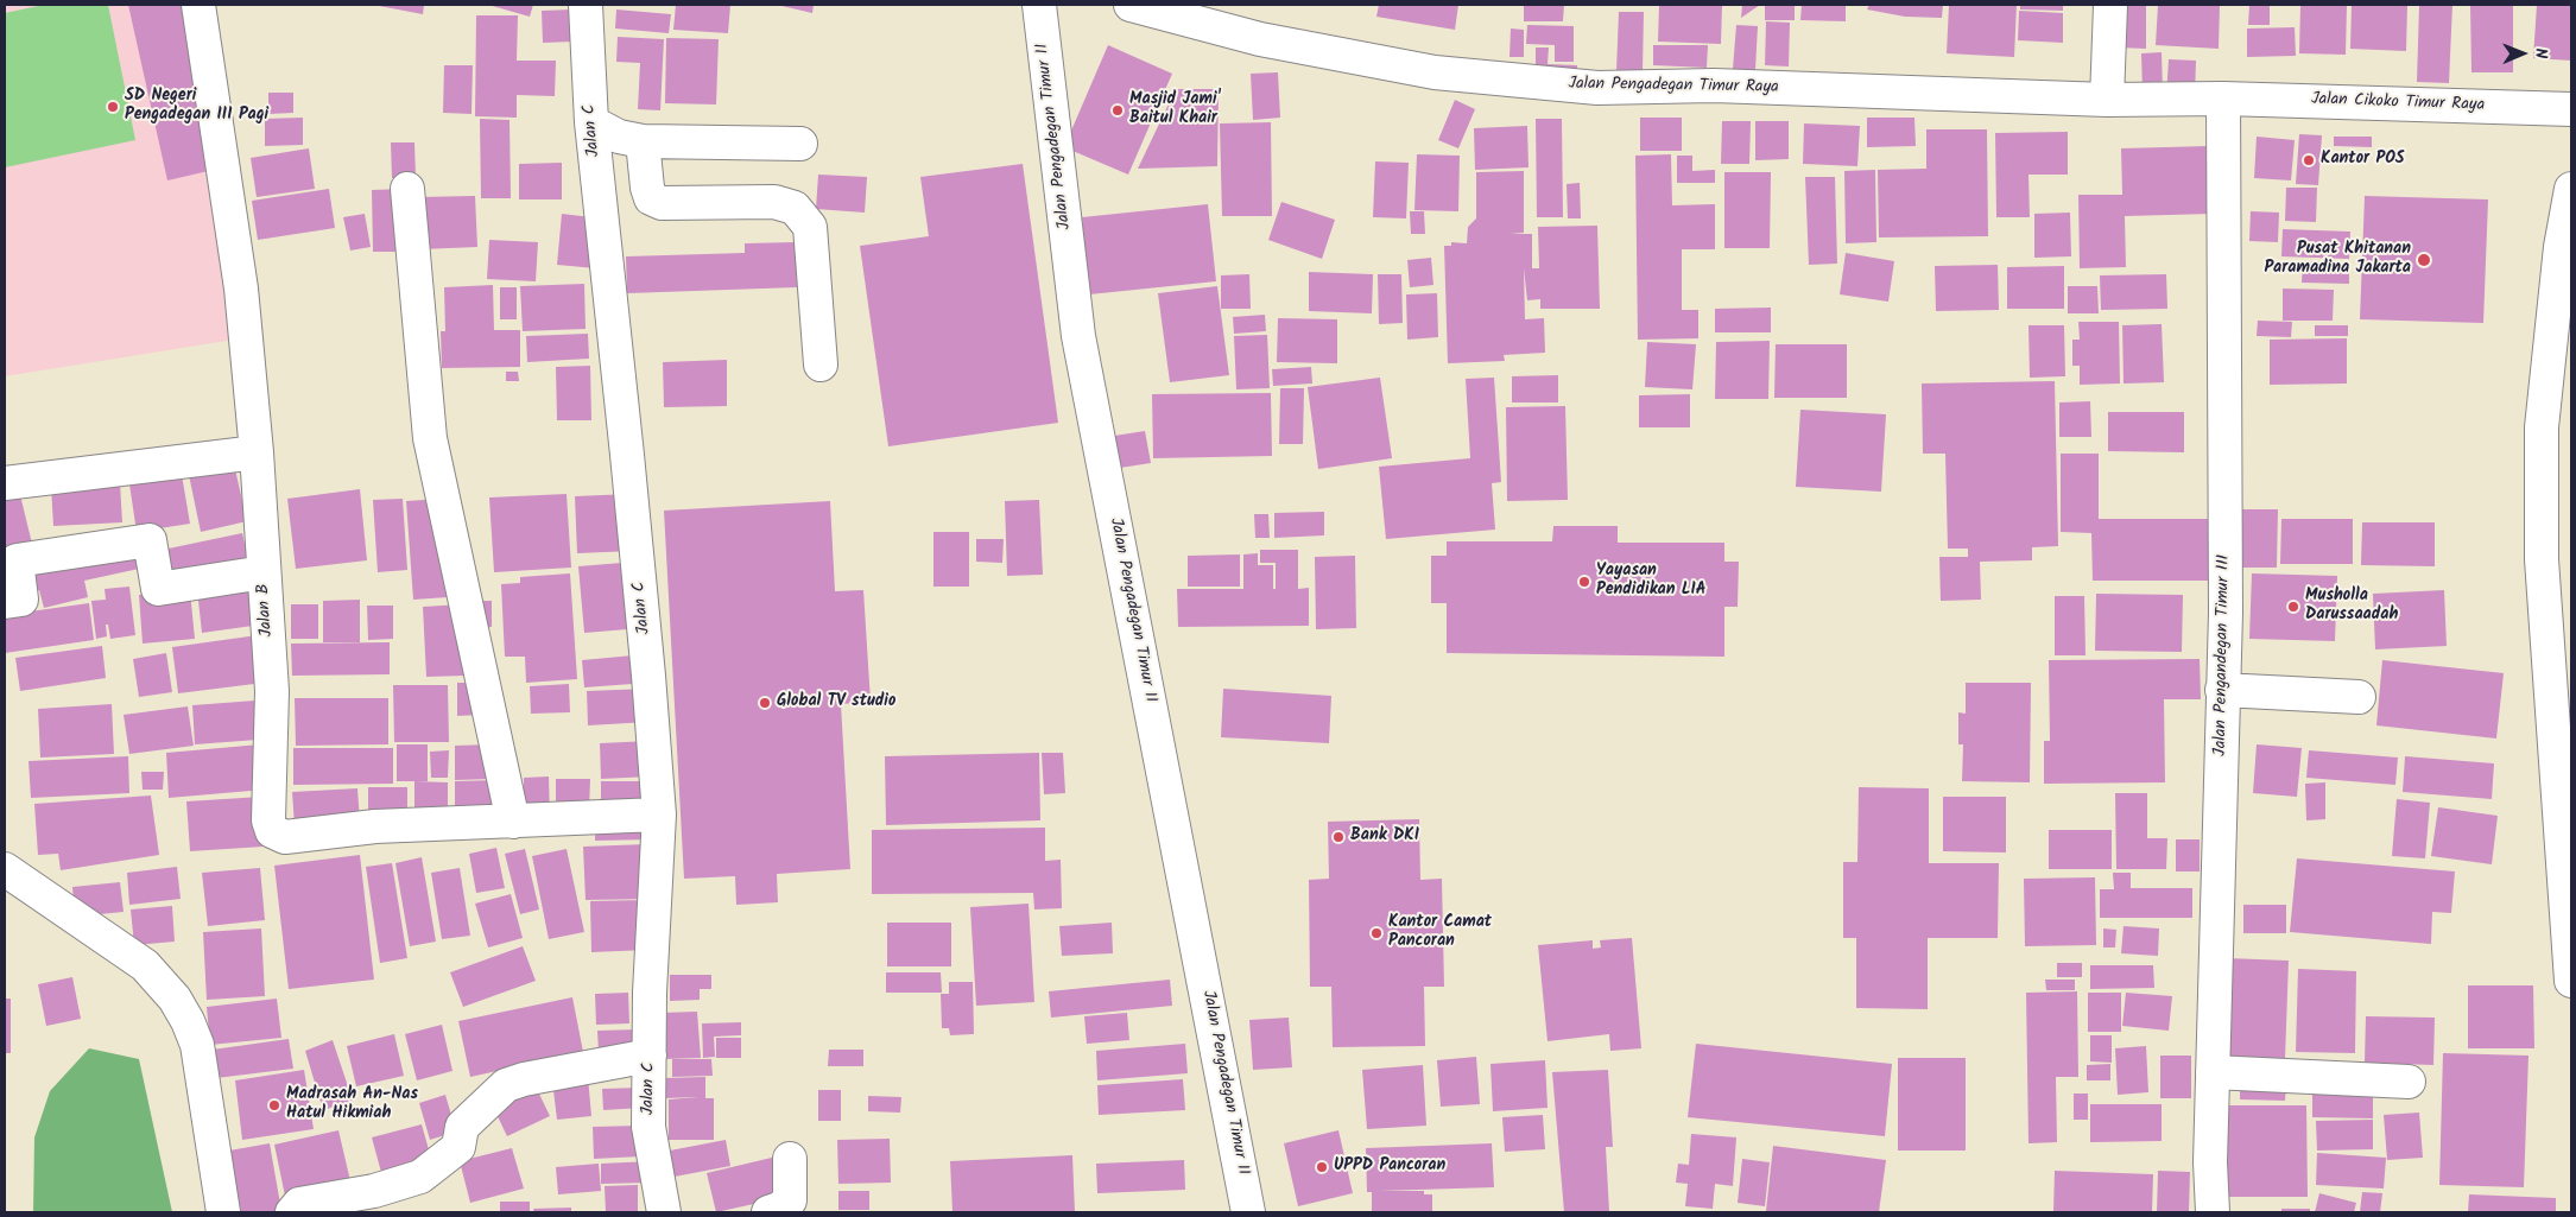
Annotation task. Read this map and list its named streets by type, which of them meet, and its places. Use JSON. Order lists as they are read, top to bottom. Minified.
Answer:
{"streets":{"street":["Jalan Pengadegan Timur Raya","Jalan Cikoko Timur Raya","Jalan C","Jalan Pengadegan Timur II","Jalan B","Jalan Pengandegan Timur III"]},"crossings":[["Jalan Pengadegan Timur Raya","Jalan Cikoko Timur Raya"],["Jalan Pengadegan Timur Raya","Jalan Pengandegan Timur III"],["Jalan Cikoko Timur Raya","Jalan Pengandegan Timur III"],["Jalan C","Jalan B"]],"places":["SD Negeri Pengadegan III Pagi","Masjid Jami' Baitul Khair","Kantor POS","Pusat Khitanan Paramadina Jakarta","Yayasan Pendidikan LIA","Musholla Darussaadah","Global TV studio","Bank DKI","Kantor Camat Pancoran","Madrasah An-Nas Hatul Hikmiah","UPPD Pancoran"],"north":"right"}
